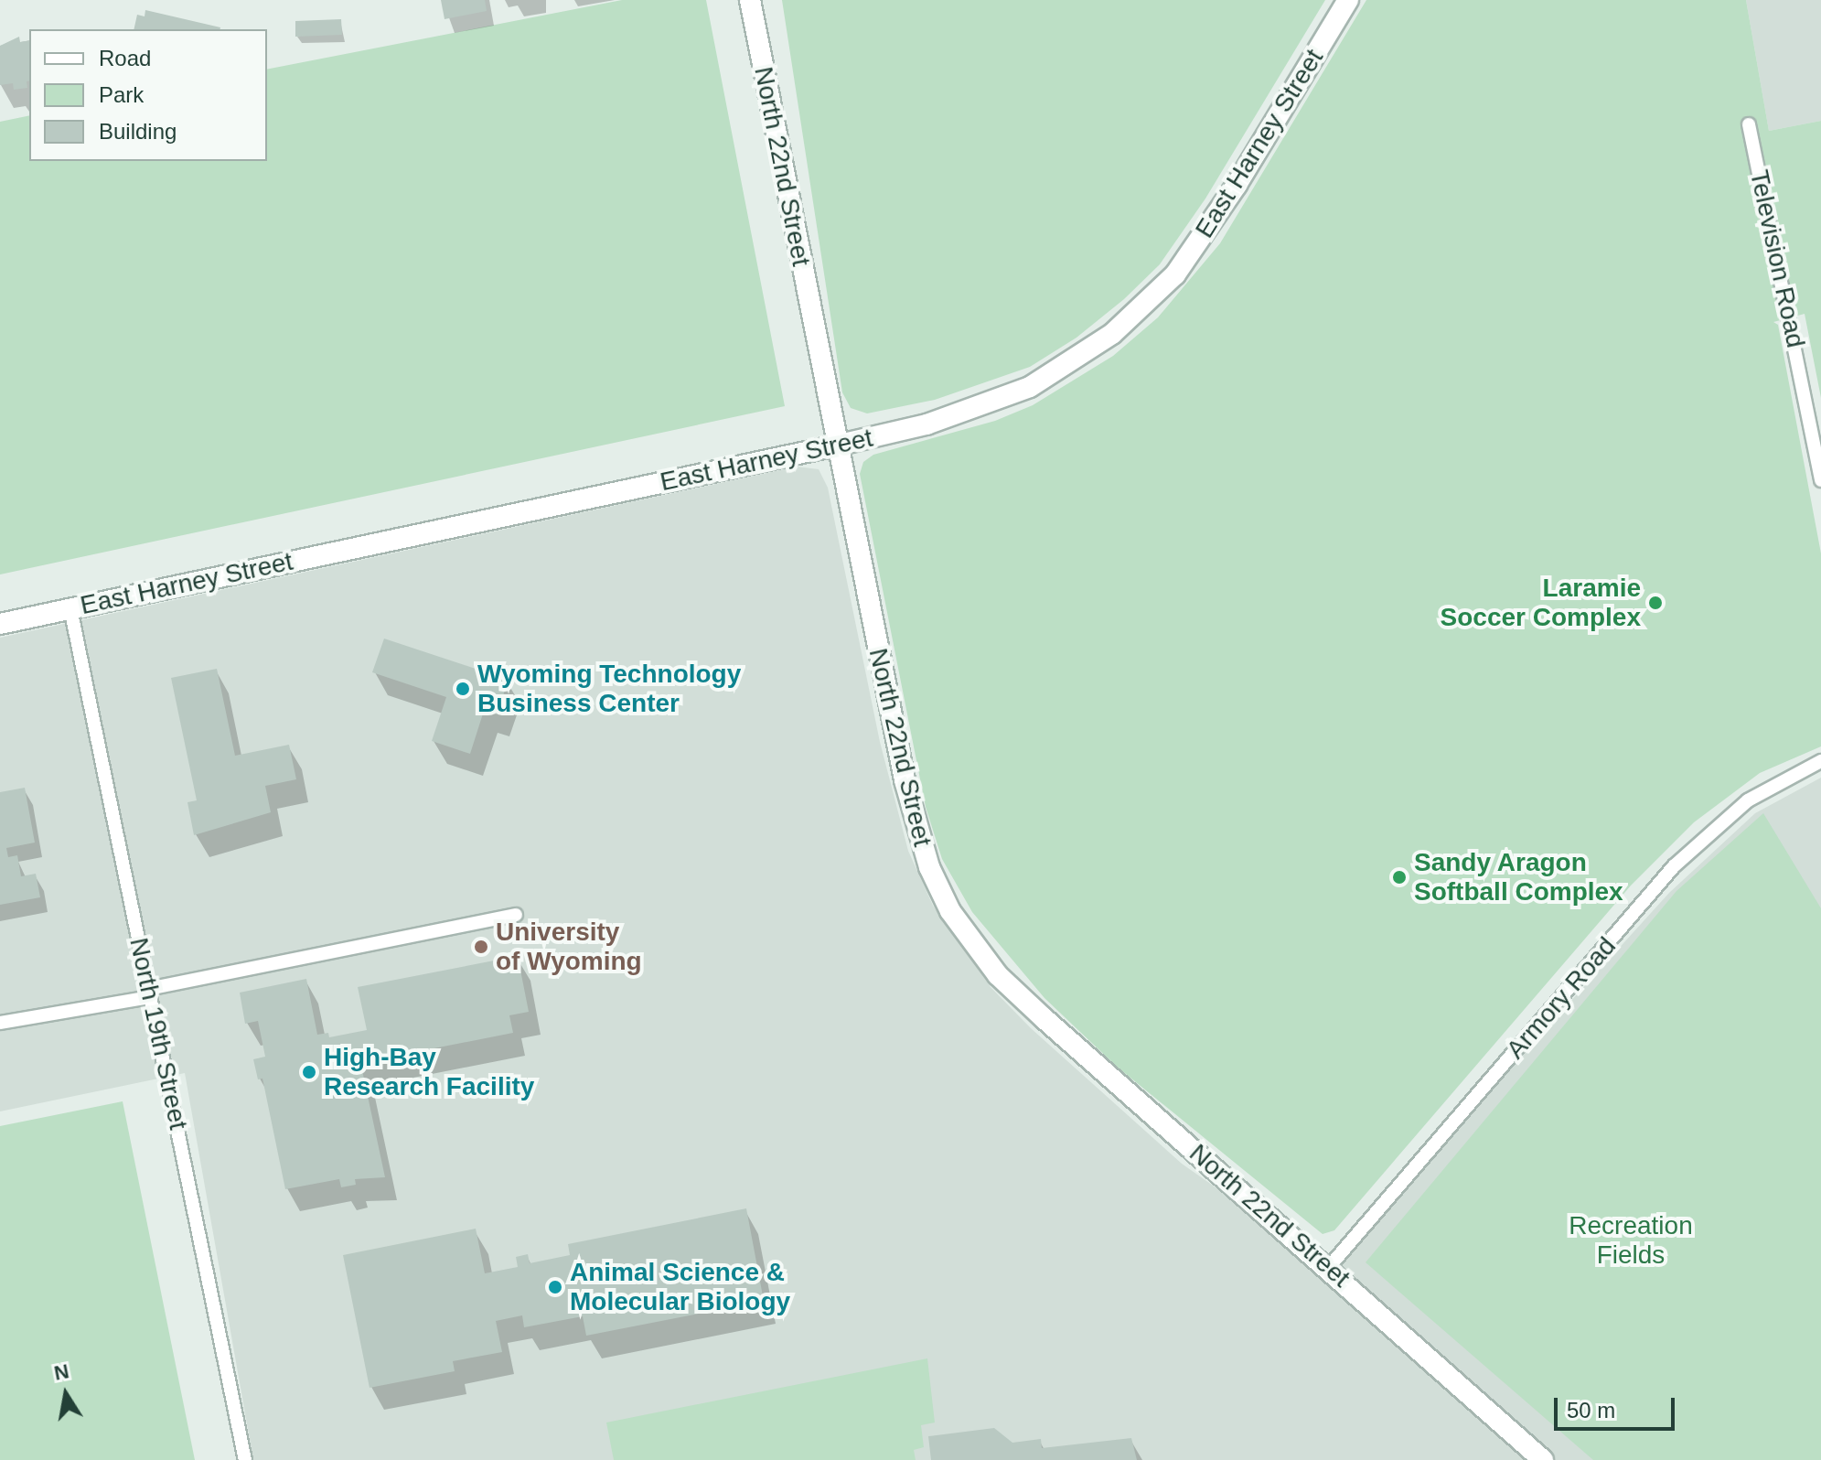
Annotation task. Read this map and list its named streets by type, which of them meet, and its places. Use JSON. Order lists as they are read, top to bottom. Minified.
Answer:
{"streets":{"street":["East Harney Street","North 22nd Street","Television Road","Armory Road","North 19th Street"]},"crossings":[["East Harney Street","North 22nd Street"],["East Harney Street","North 19th Street"],["North 22nd Street","Armory Road"]],"parks":["Recreation Fields"],"places":["Laramie Soccer Complex","Wyoming Technology Business Center","Sandy Aragon Softball Complex","University of Wyoming","High-Bay Research Facility","Animal Science & Molecular Biology"],"legend":["Road","Park","Building"],"scale_bar":"50 m","north":"top"}
